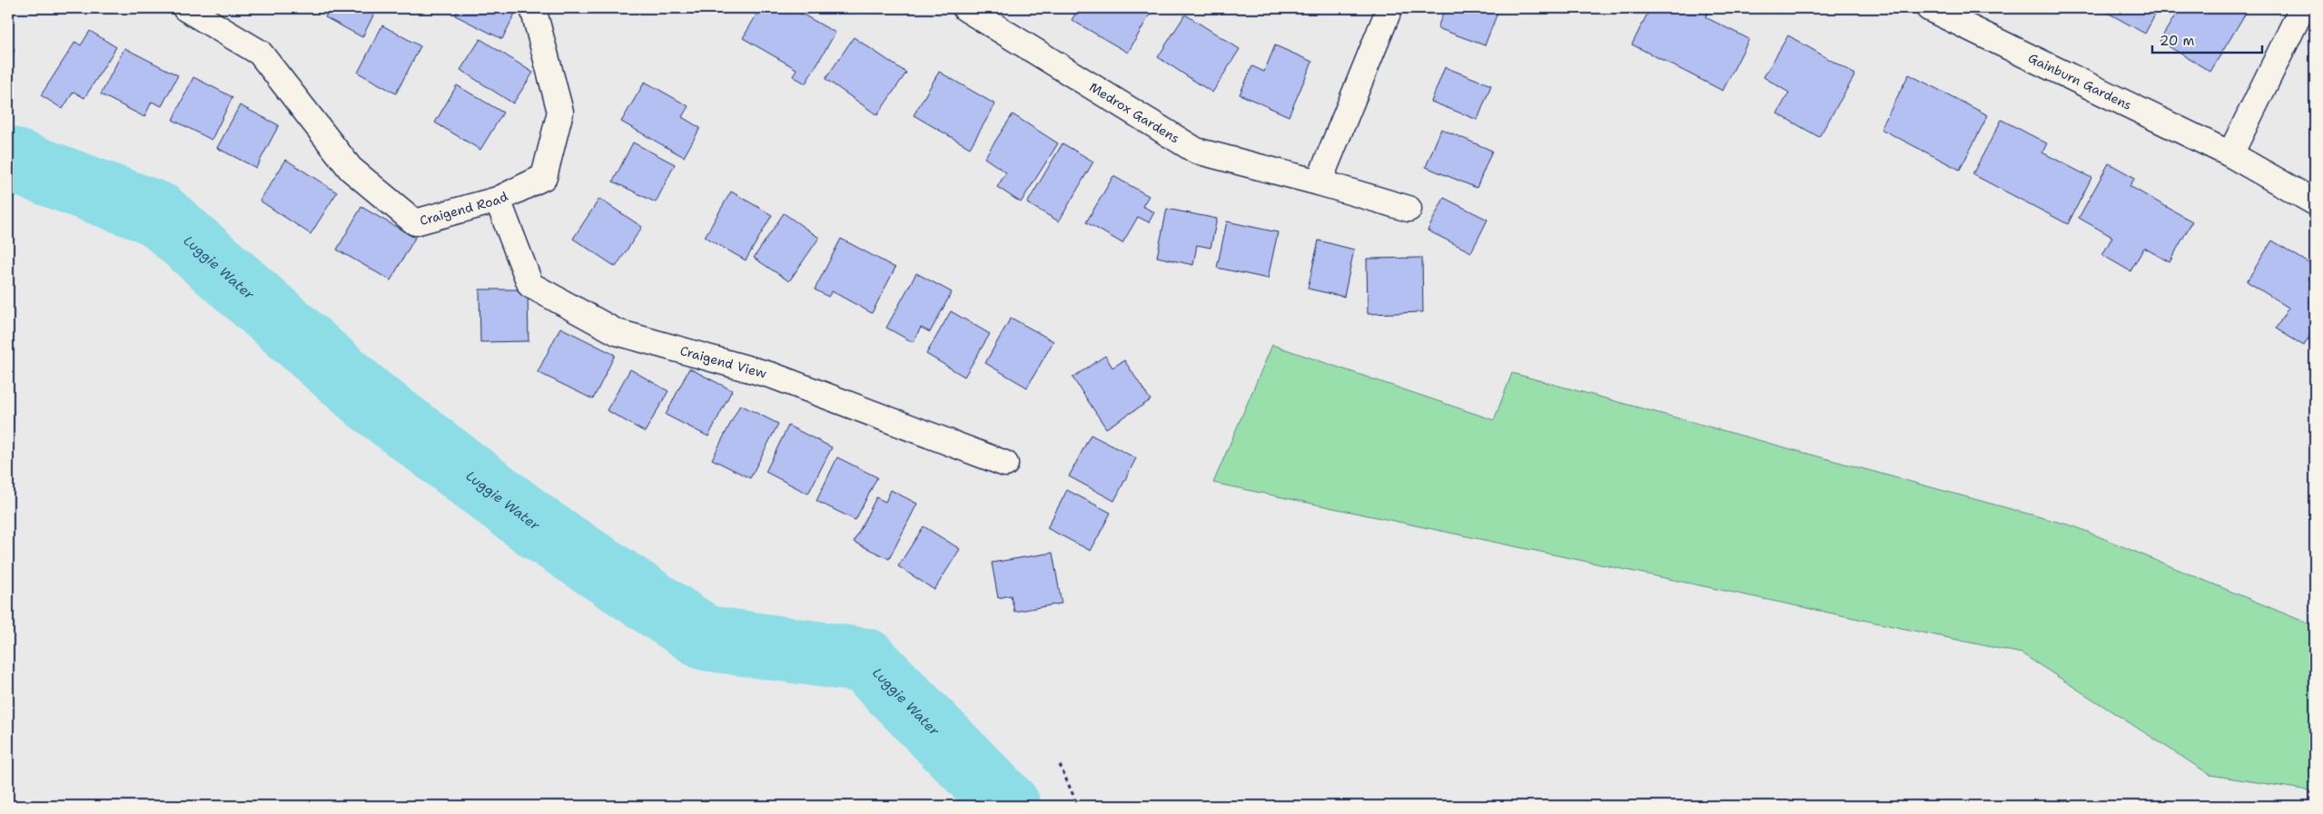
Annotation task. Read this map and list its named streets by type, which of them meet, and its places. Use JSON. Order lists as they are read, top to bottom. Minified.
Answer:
{"streets":{"street":["Gainburn Gardens","Medrox Gardens","Craigend Road","Craigend View"]},"crossings":[["Craigend Road","Craigend View"]],"water":["Luggie Water"],"scale_bar":"20 m"}
